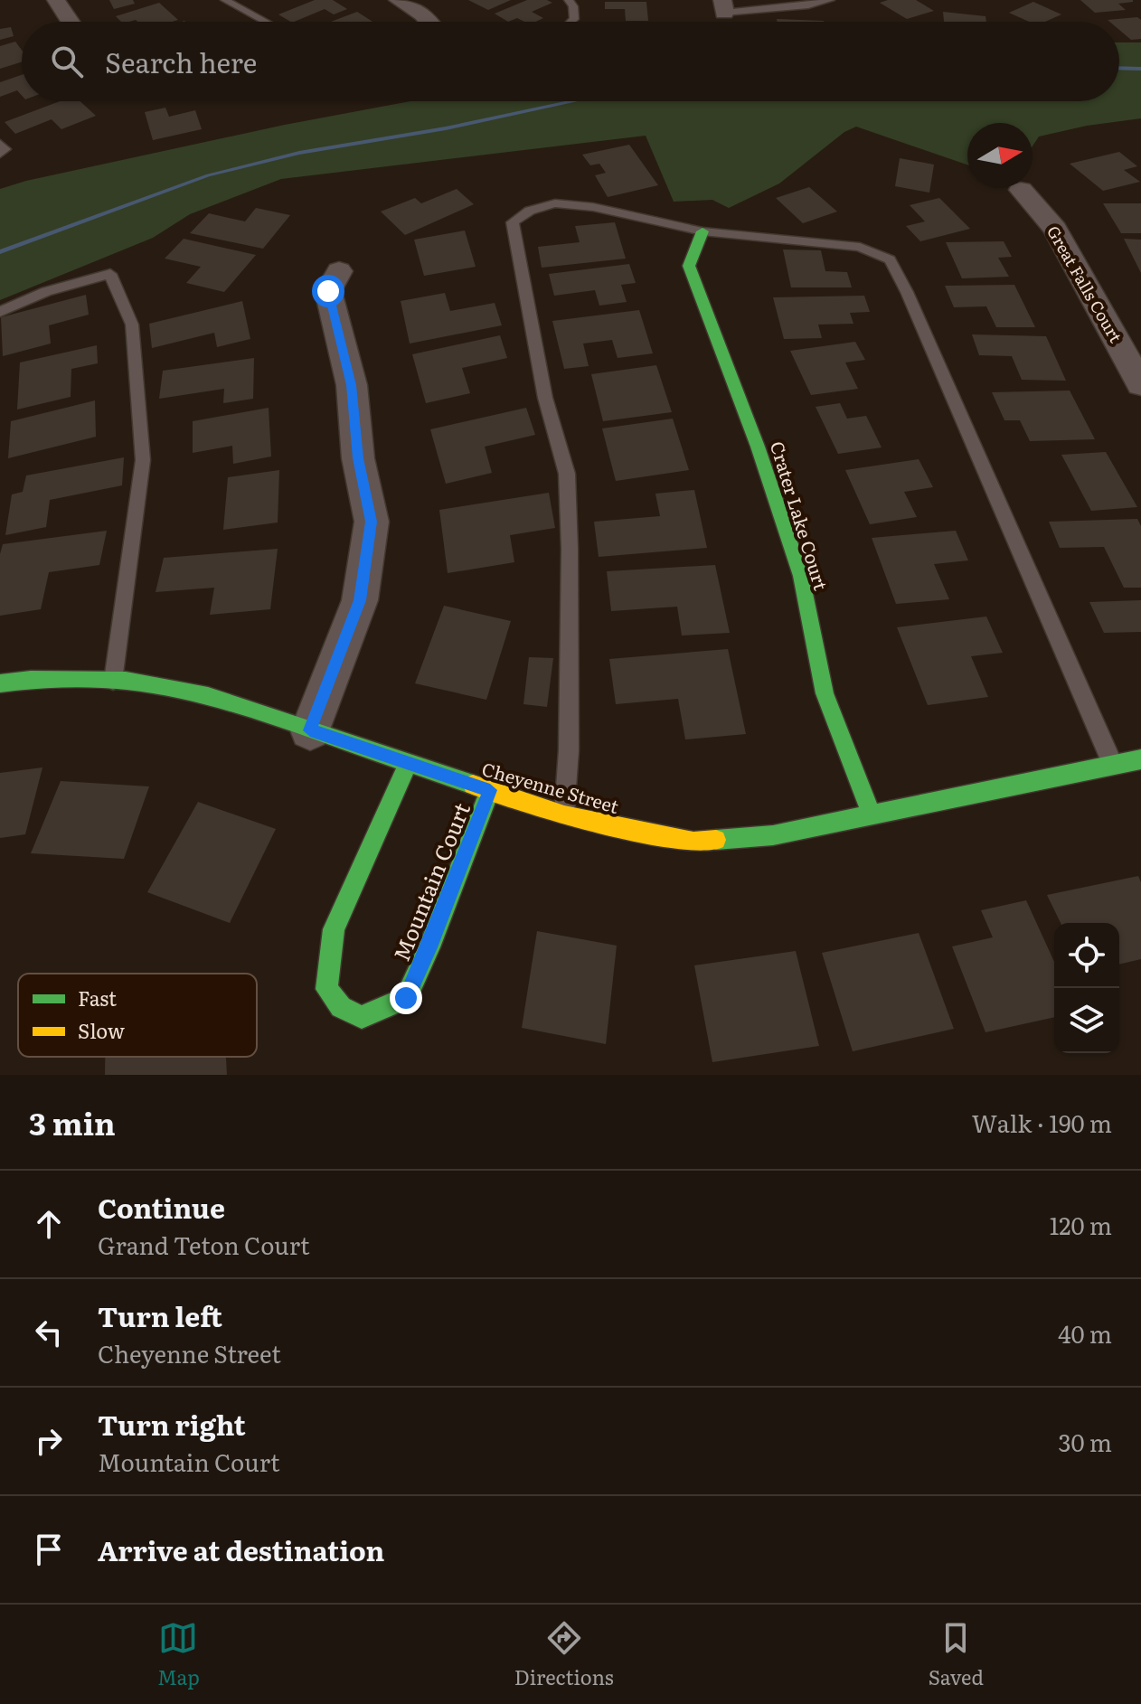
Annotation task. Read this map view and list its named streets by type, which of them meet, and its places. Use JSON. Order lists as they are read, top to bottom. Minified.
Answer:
{"streets":{"street":["Great Falls Court","Crater Lake Court","Cheyenne Street","Mountain Court"]},"crossings":[["Crater Lake Court","Cheyenne Street"],["Cheyenne Street","Mountain Court"]],"legend":["Fast","Slow"],"north":"right","page":{"search":"Search here","heading":["3 min","Walk · 190 m"],"list":[["Continue","Grand Teton Court","120 m"],["Turn left","Cheyenne Street","40 m"],["Turn right","Mountain Court","30 m"],"Arrive at destination"],"nav":["Map","Directions","Saved"]}}
